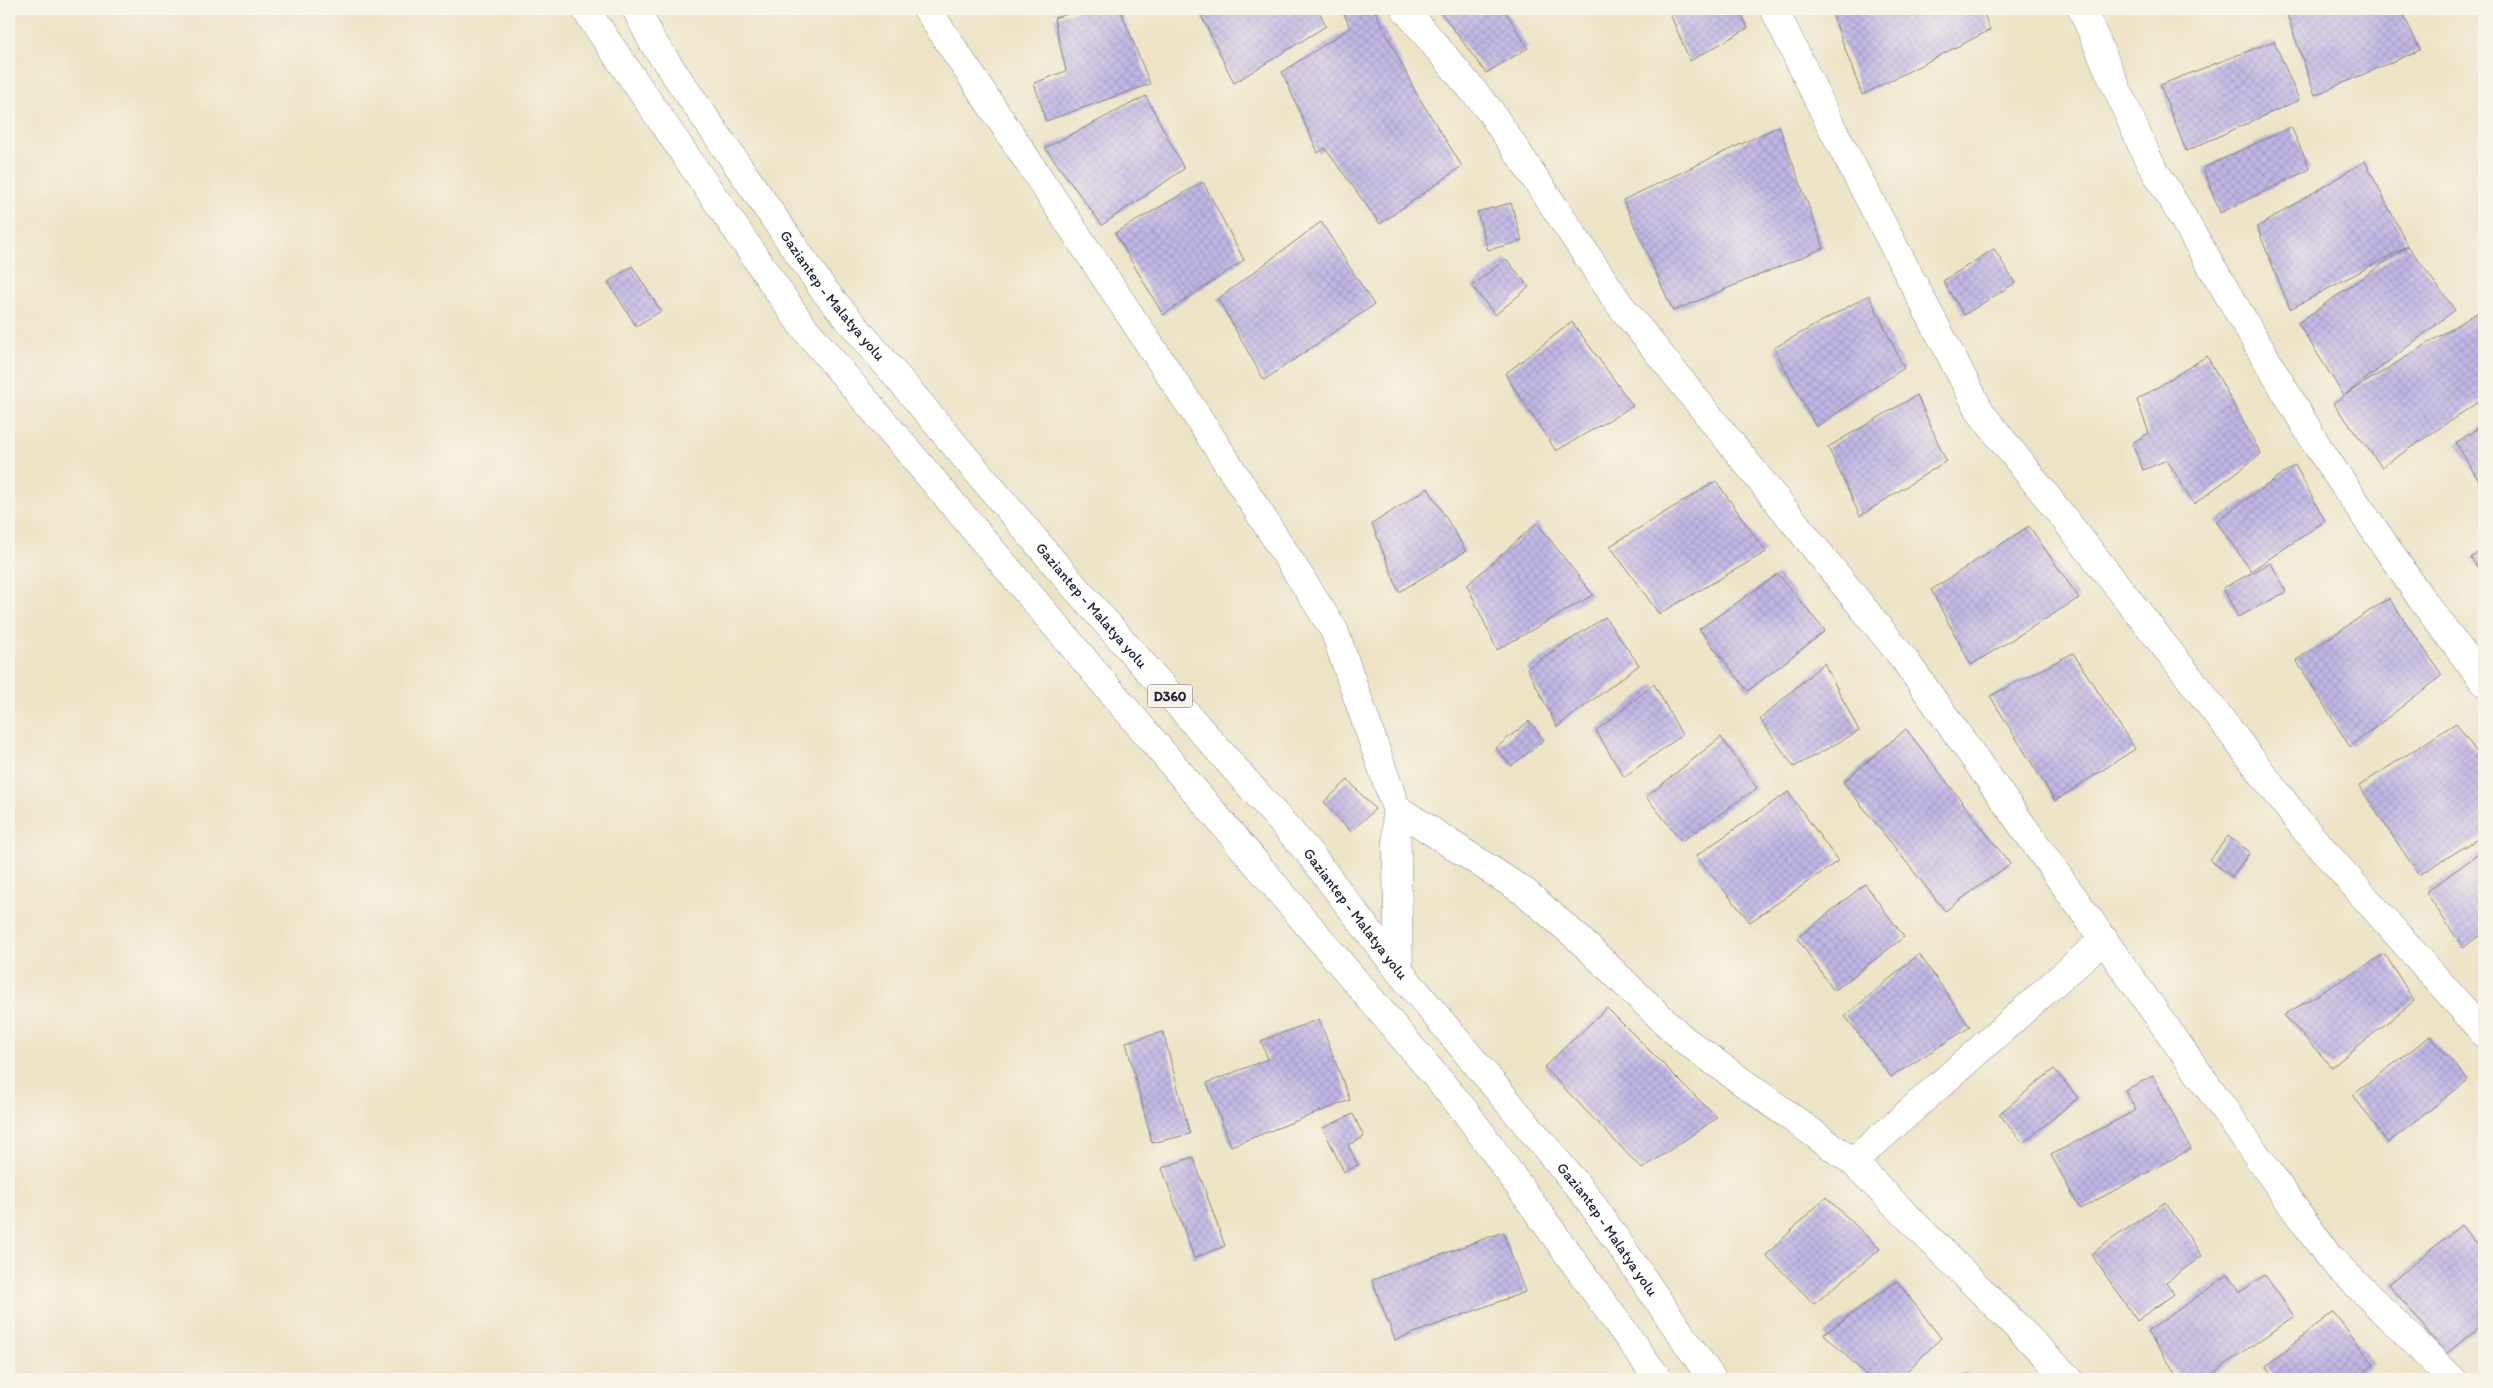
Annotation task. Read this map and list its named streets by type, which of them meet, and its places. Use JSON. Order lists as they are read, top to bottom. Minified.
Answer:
{"streets":{"main road":["Gaziantep - Malatya yolu","D360"]}}
